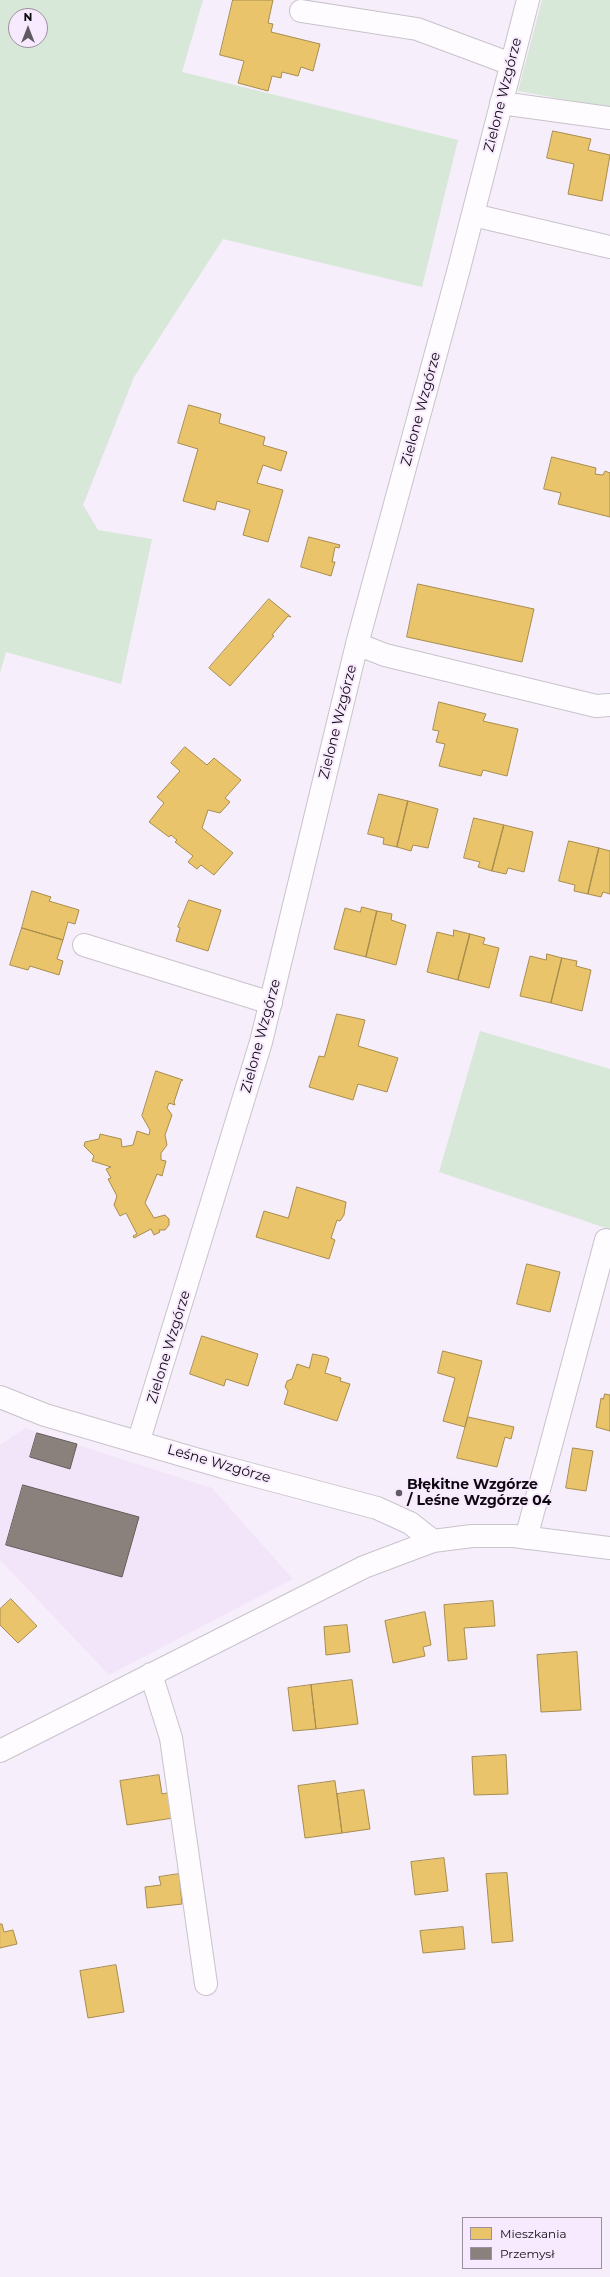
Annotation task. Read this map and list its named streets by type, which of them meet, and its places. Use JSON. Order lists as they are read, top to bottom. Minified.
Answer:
{"streets":{"street":["Zielone Wzgórze","Leśne Wzgórze"]},"crossings":[["Zielone Wzgórze","Leśne Wzgórze"]],"places":["Błękitne Wzgórze / Leśne Wzgórze 04"],"legend":["Mieszkania","Przemysł"],"north":"top"}
